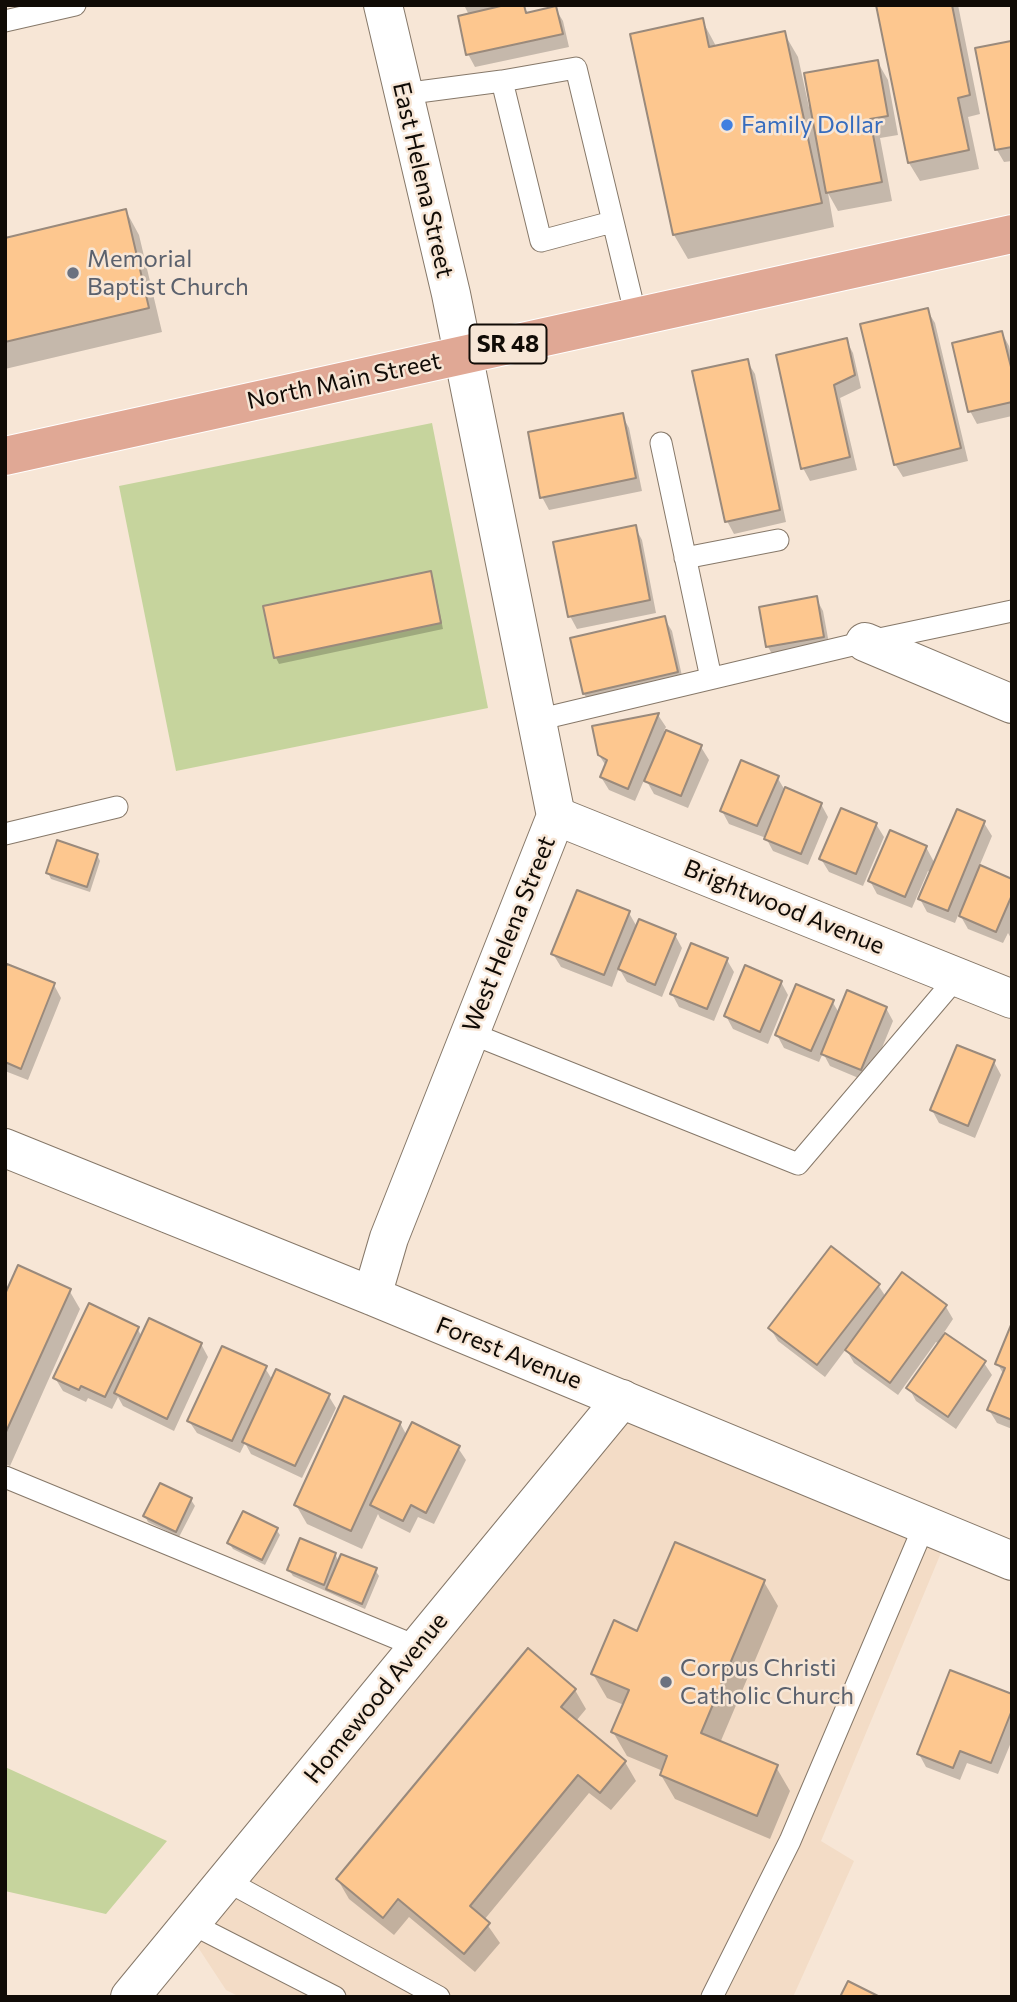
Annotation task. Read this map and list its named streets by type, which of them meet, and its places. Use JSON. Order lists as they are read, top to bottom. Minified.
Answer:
{"streets":{"main road":["SR 48","North Main Street"],"street":["East Helena Street","Brightwood Avenue","West Helena Street","Forest Avenue","Homewood Avenue"]},"crossings":[["East Helena Street","North Main Street"],["East Helena Street","West Helena Street"],["North Main Street","West Helena Street"],["Brightwood Avenue","West Helena Street"],["West Helena Street","Forest Avenue"],["Forest Avenue","Homewood Avenue"]],"places":["Family Dollar","Memorial Baptist Church","Corpus Christi Catholic Church"]}
